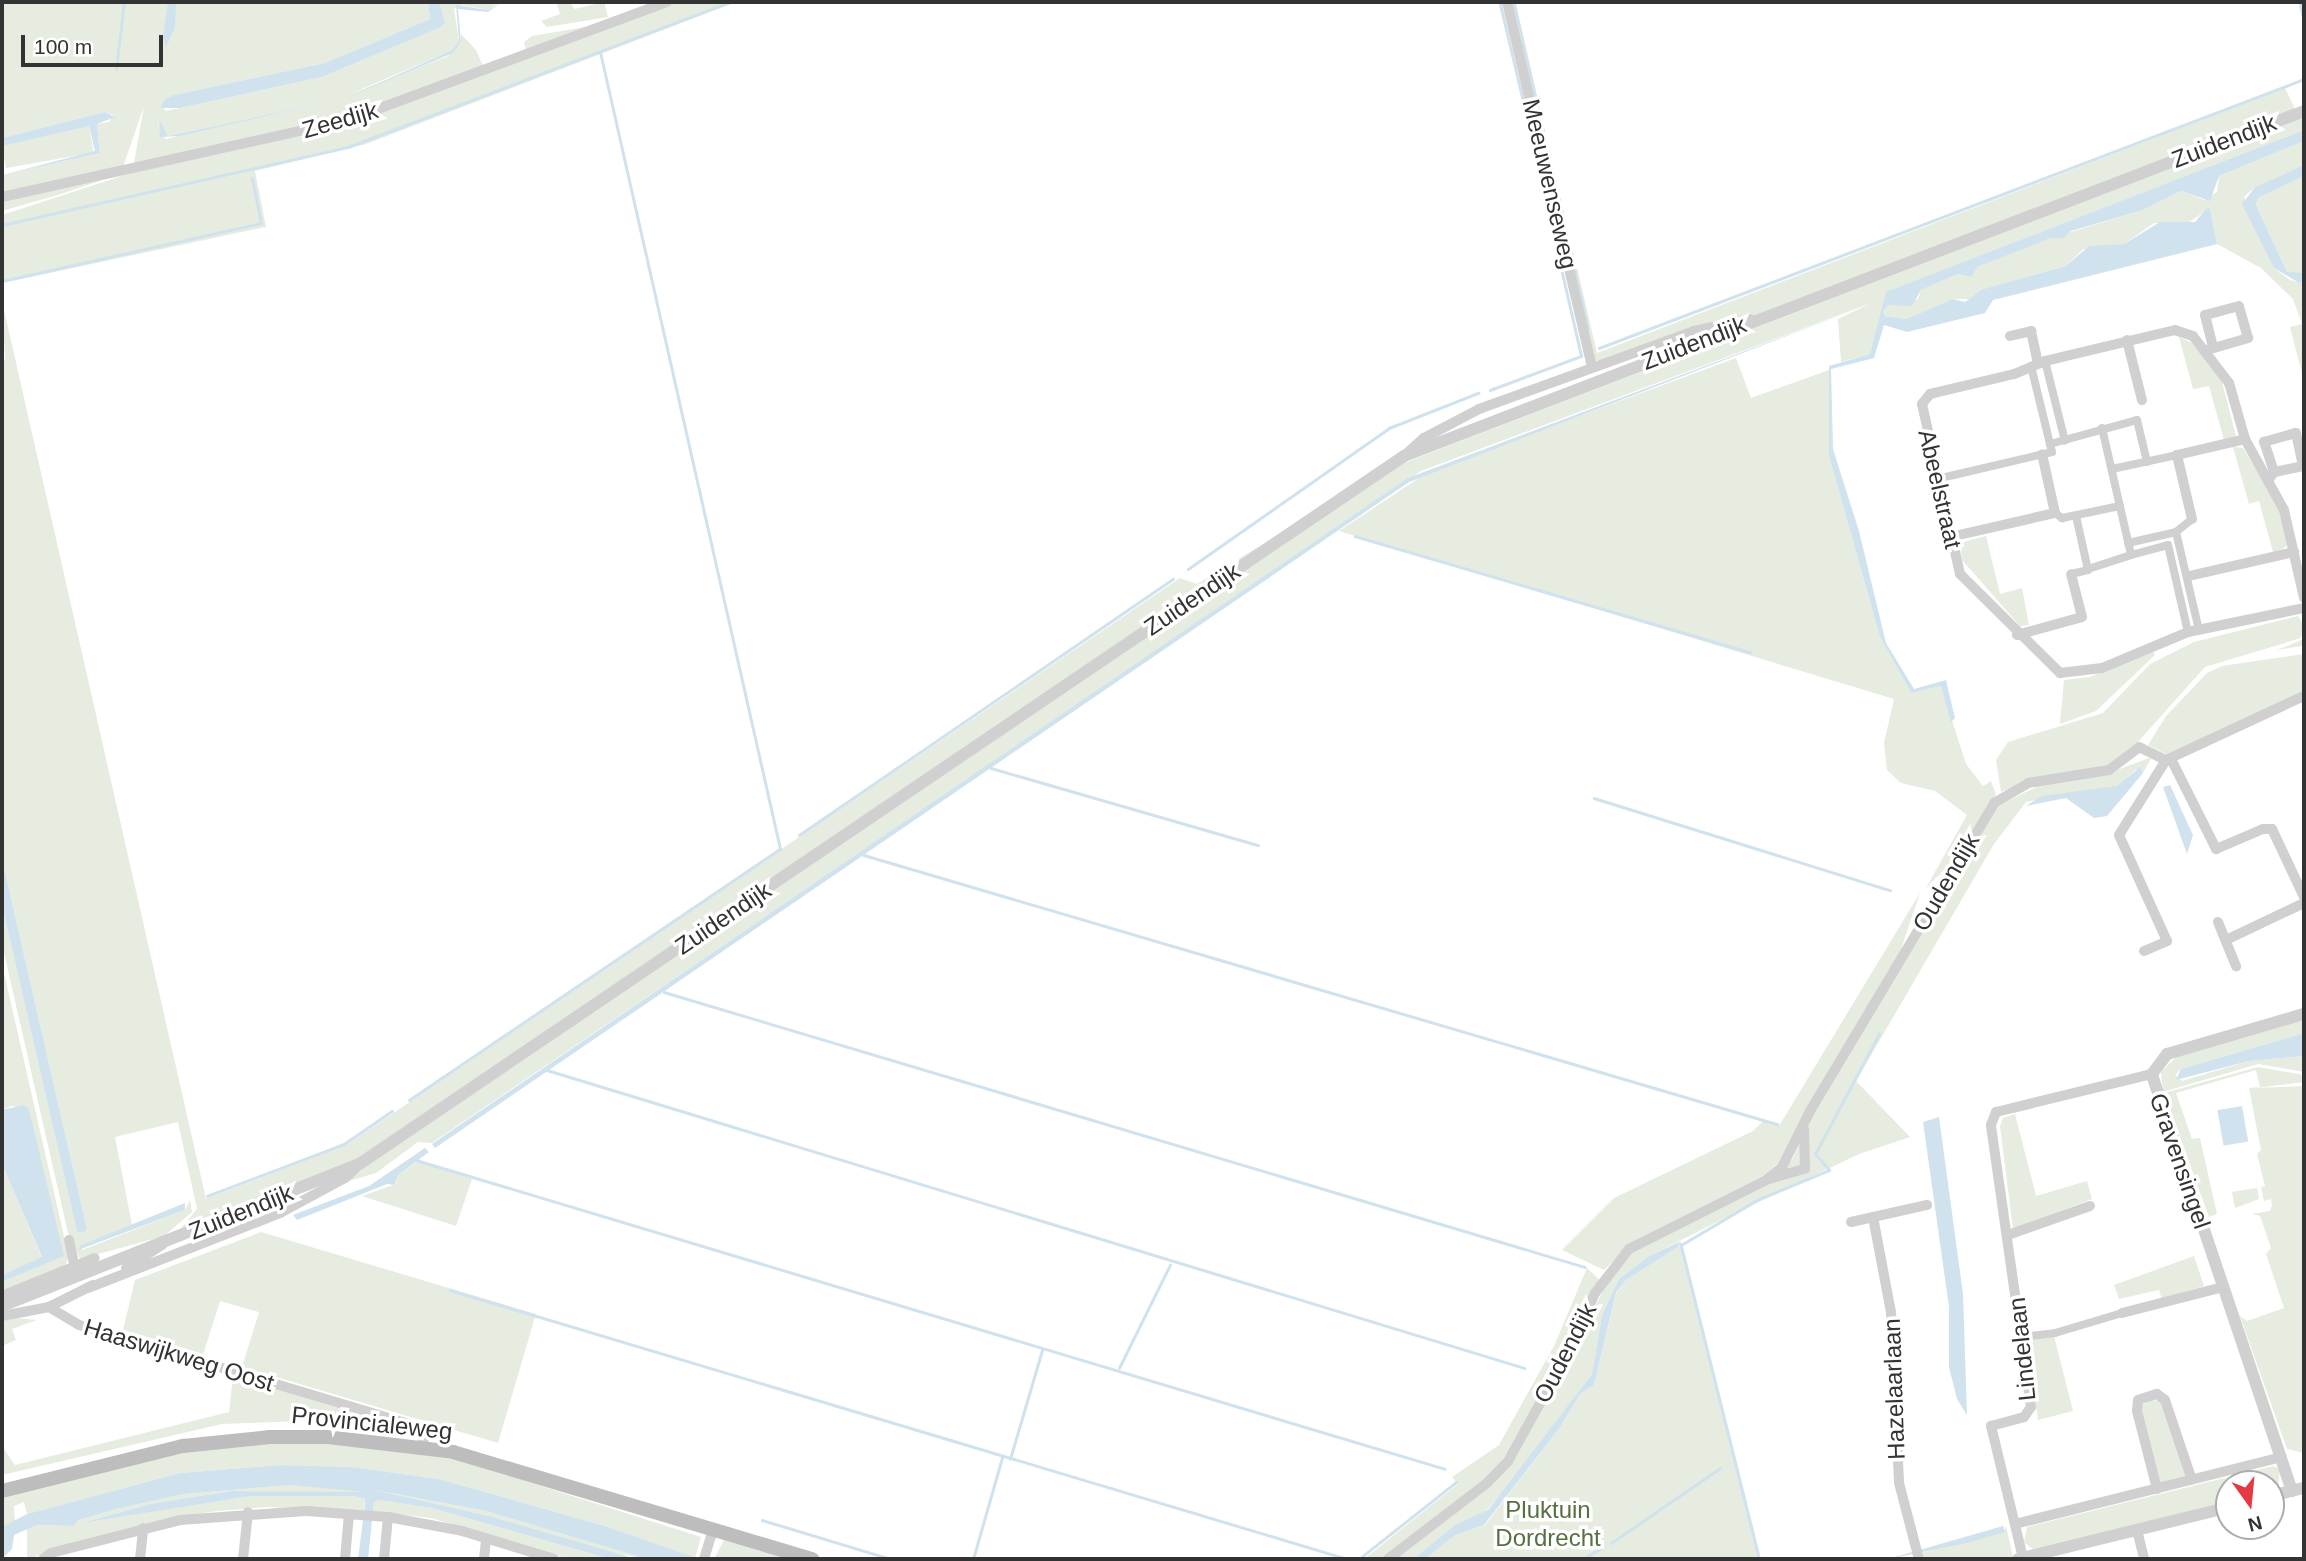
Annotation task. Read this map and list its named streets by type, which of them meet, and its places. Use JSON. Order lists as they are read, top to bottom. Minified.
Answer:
{"streets":{"main road":["Provincialeweg"],"street":["Zeedijk","Zuidendijk","Meeuwenseweg","Abeelstraat","Oudendijk","Gravensingel","Lindelaan","Haaswijkweg Oost","Hazelaarlaan"]},"crossings":[["Zuidendijk","Haaswijkweg Oost"],["Gravensingel","Lindelaan"],["Haaswijkweg Oost","Provincialeweg"]],"parks":["Pluktuin Dordrecht"],"scale_bar":"100 m","north":"bottom"}
